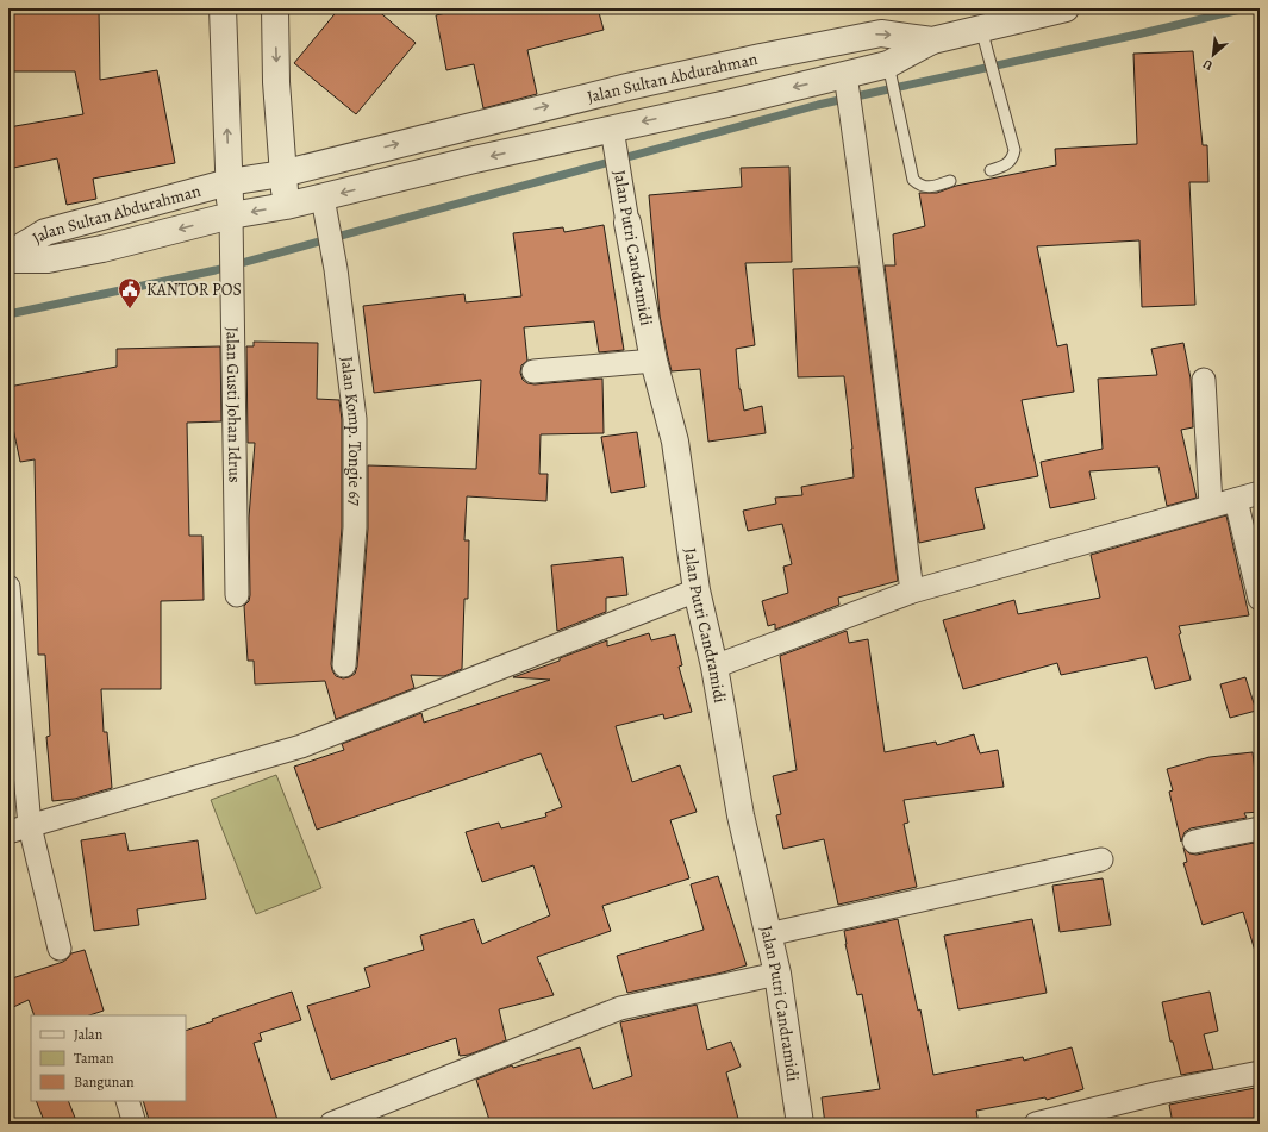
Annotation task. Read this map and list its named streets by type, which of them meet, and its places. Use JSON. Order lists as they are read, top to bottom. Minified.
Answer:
{"streets":{"street":["Jalan Sultan Abdurahman","Jalan Putri Candramidi","Jalan Gusti Johan Idrus","Jalan Komp. Tongie 67"]},"places":{"public building":["KANTOR POS"]},"legend":["Jalan","Taman","Bangunan"],"north":"bottom left"}
